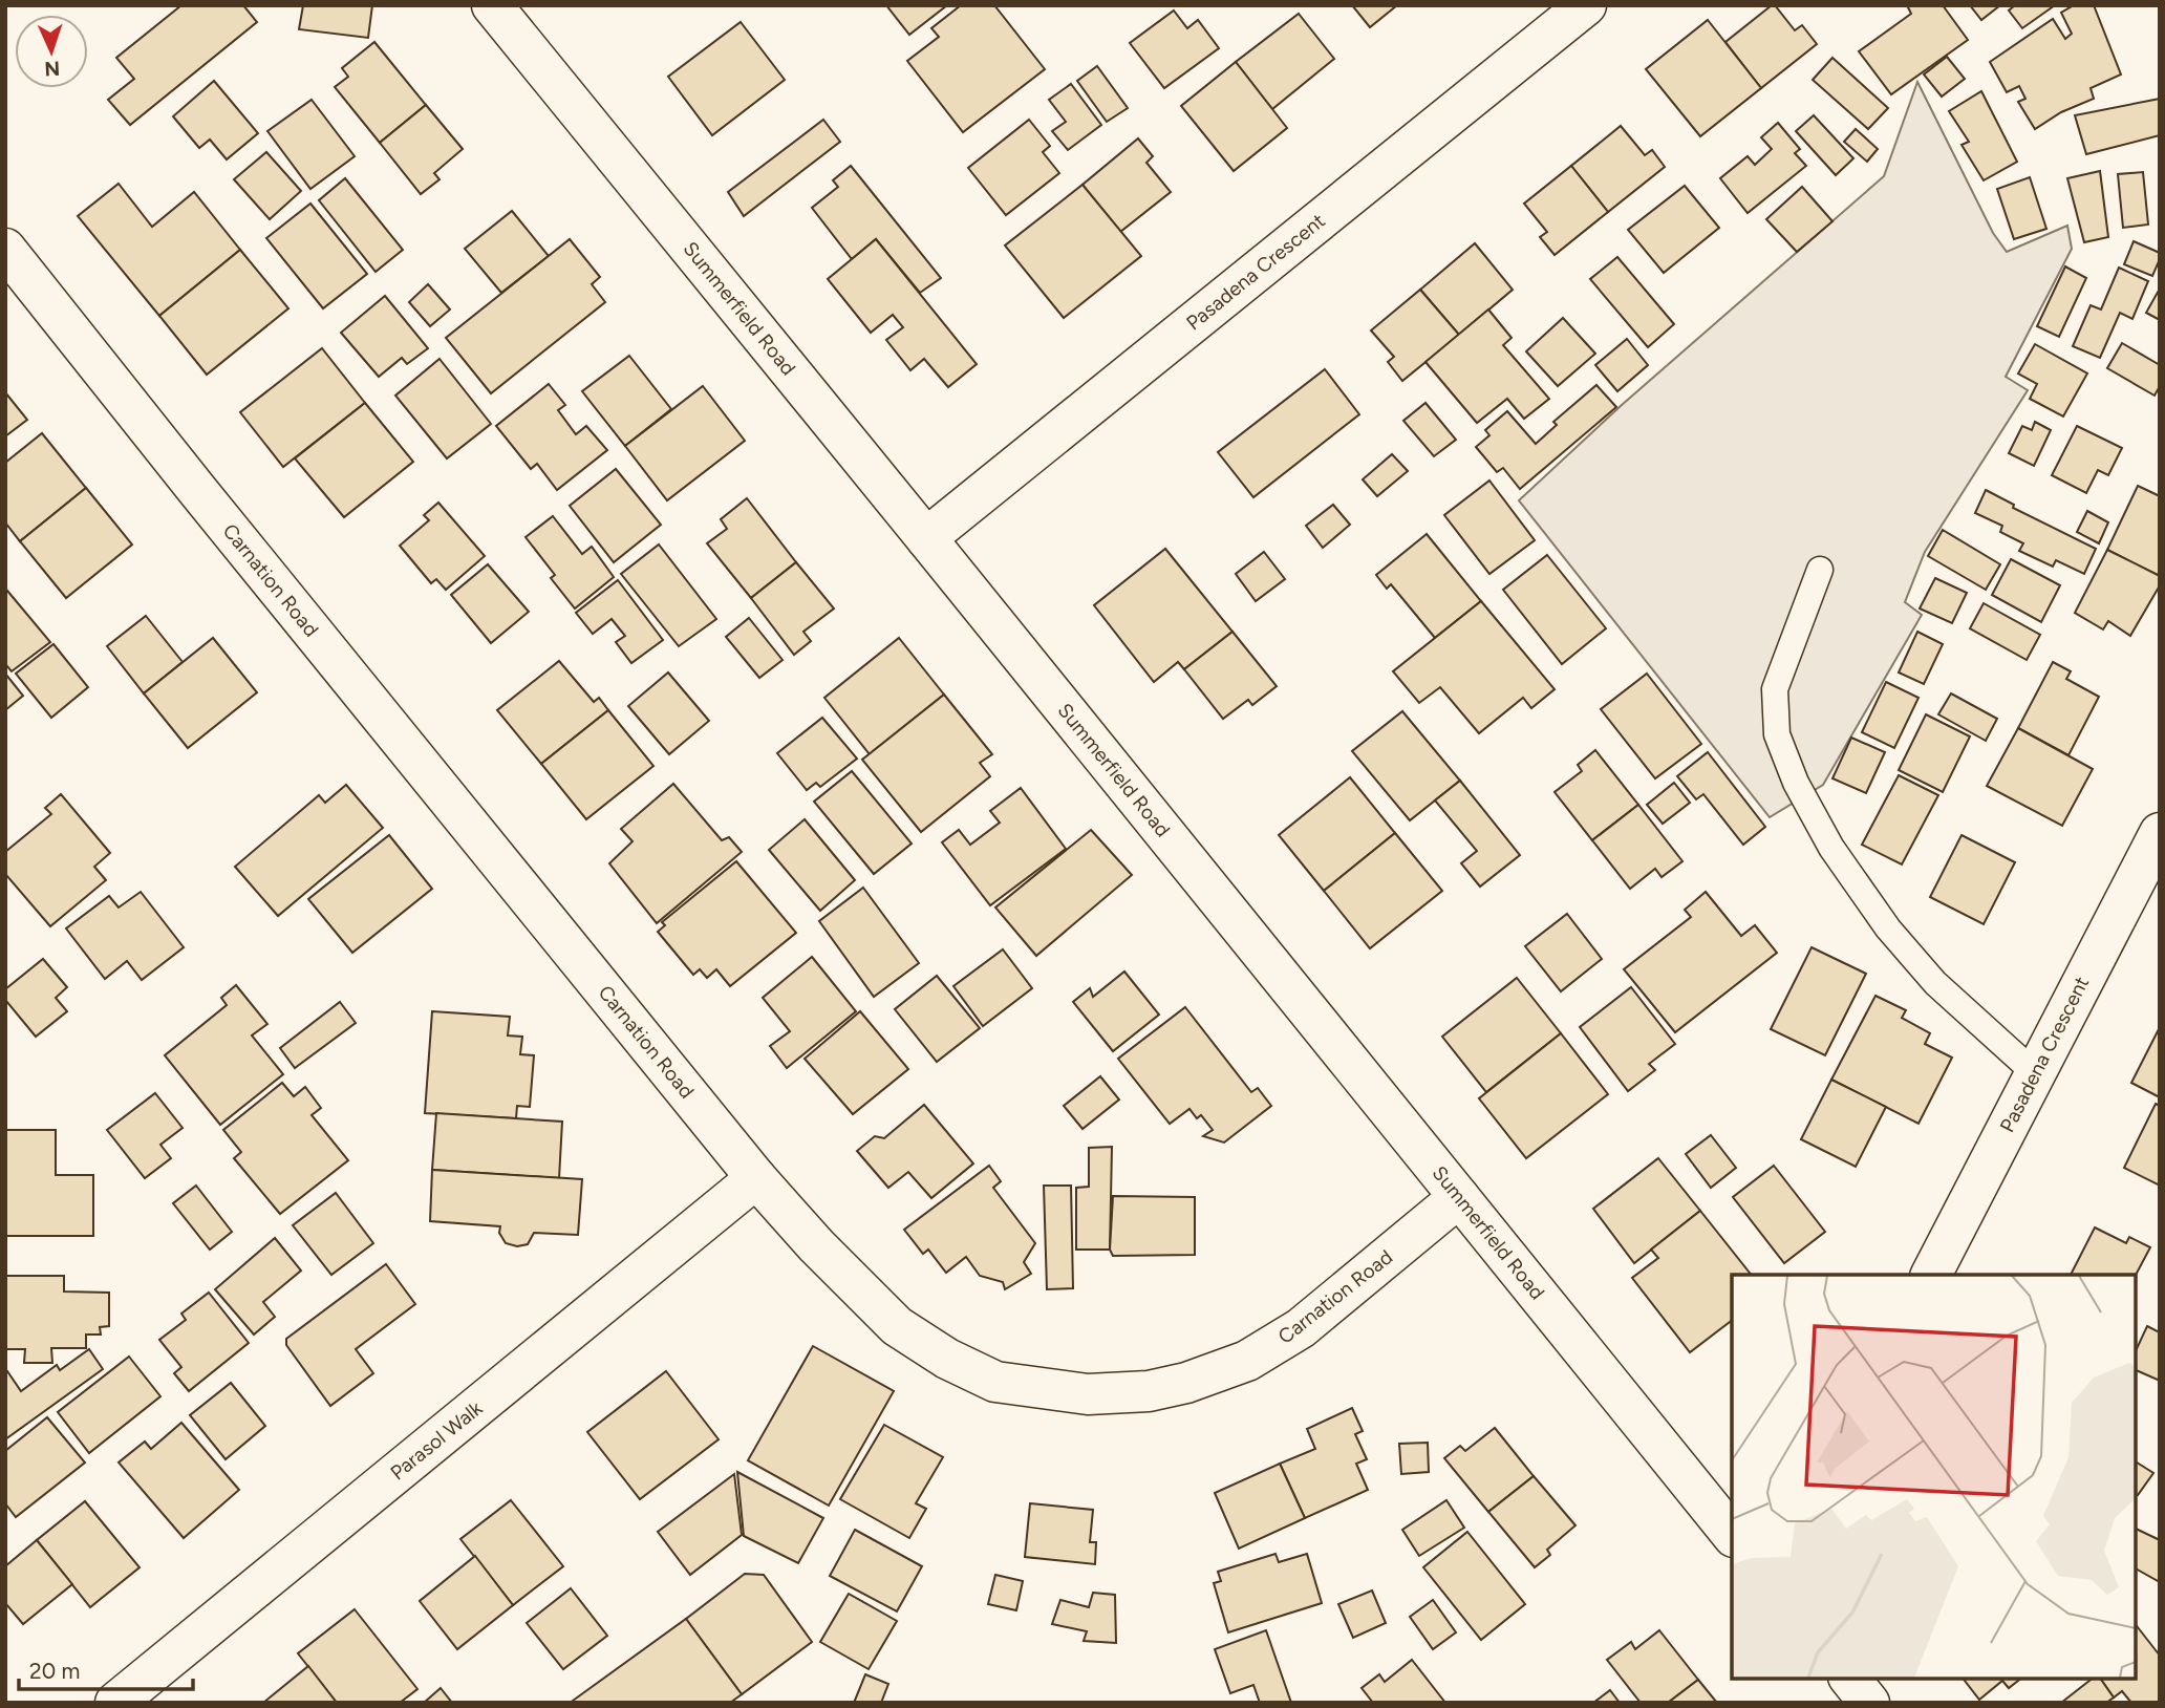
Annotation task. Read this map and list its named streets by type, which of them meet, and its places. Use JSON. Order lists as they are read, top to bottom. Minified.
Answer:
{"streets":{"street":["Pasadena Crescent","Summerfield Road","Carnation Road","Parasol Walk"]},"crossings":[["Pasadena Crescent","Summerfield Road"],["Summerfield Road","Carnation Road"],["Carnation Road","Parasol Walk"]],"scale_bar":"20 m","north":"bottom"}
